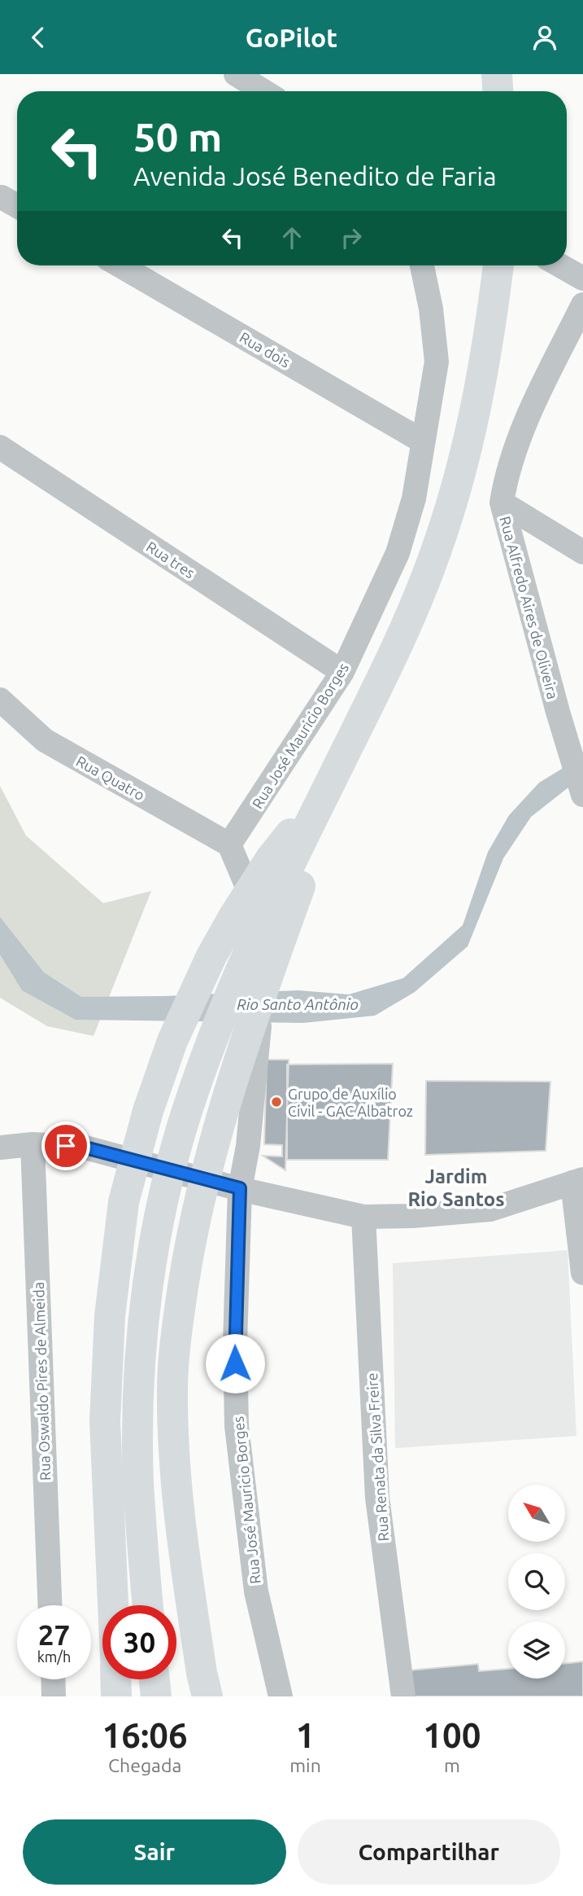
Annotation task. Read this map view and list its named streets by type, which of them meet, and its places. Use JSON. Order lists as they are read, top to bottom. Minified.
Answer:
{"streets":{"street":["Rua dois","Rua tres","Rua Alfredo Aires de Oliveira","Rua José Mauricio Borges","Rua Quatro","Rua Oswaldo Pires de Almeida","Rua Renata da Silva Freire"]},"crossings":[["Rua dois","Rua José Mauricio Borges"],["Rua tres","Rua José Mauricio Borges"],["Rua José Mauricio Borges","Rua Quatro"]],"districts":["Jardim Rio Santos"],"water":["Rio Santo Antônio"],"places":["Grupo de Auxílio Civil - GAC Albatroz"],"north":"top left","page":{"header":"GoPilot","turn":["50 m","Avenida José Benedito de Faria"],"speed":"27 km/h","limit":"30","eta":["16:06","Chegada","1","min","100","m"],"buttons":["Sair","Compartilhar"]}}
